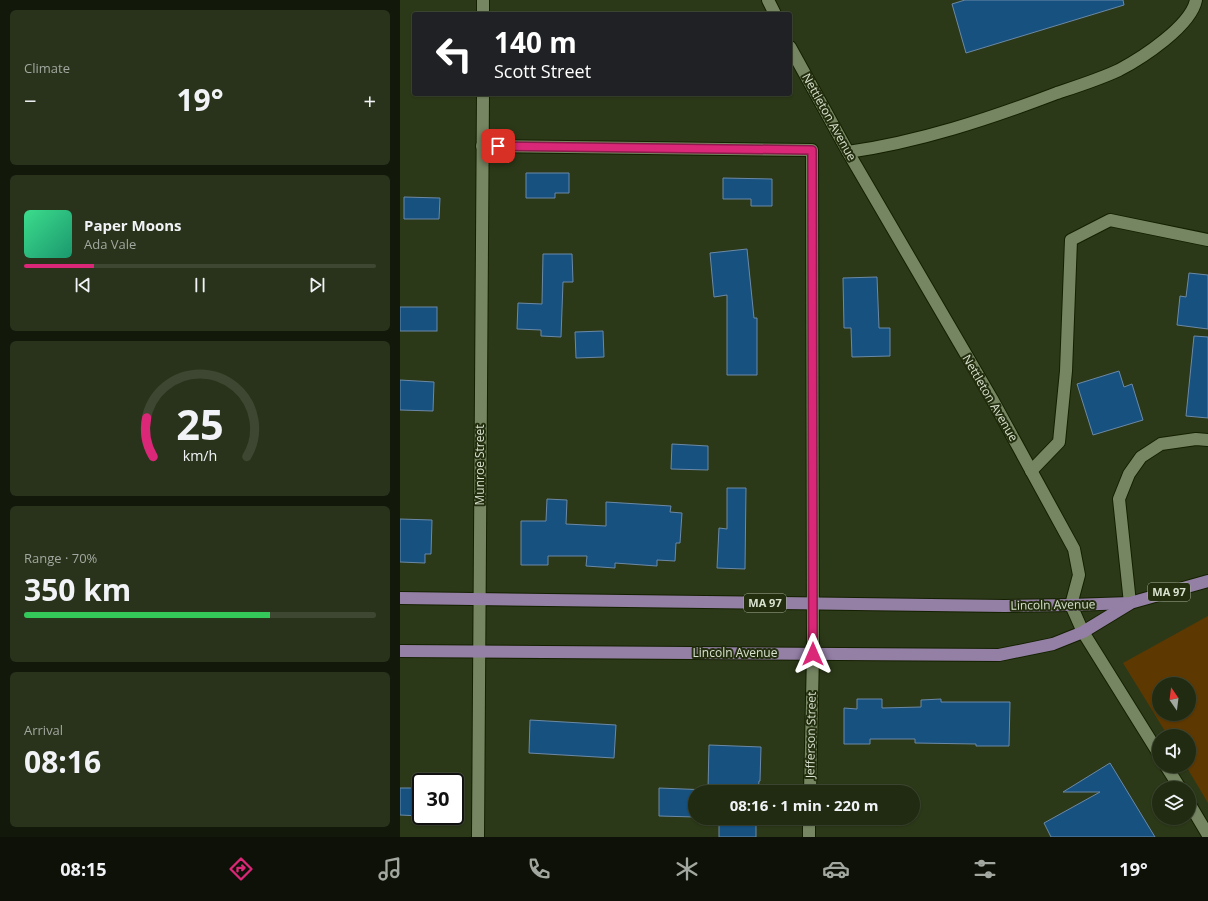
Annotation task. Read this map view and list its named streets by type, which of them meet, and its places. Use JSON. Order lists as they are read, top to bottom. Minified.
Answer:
{"streets":{"main road":["MA 97","Lincoln Avenue"],"street":["Nettleton Avenue","Munroe Street","Jefferson Street"]},"crossings":[["Nettleton Avenue","Lincoln Avenue"],["Munroe Street","Lincoln Avenue"],["Munroe Street","Jefferson Street"],["Lincoln Avenue","Jefferson Street"]],"north":"top","page":{"tile":["Climate",["Range · 70%","350 km"],["Arrival","08:16"]],"turn":["140 m","Scott Street"],"heat":["−","19°","+"],"song":["Paper Moons","Ada Vale"],"limit":"30","trip":"08:16 · 1 min · 220 m","tabs":["08:15","19°"],"gauge":["25","km/h"]}}
